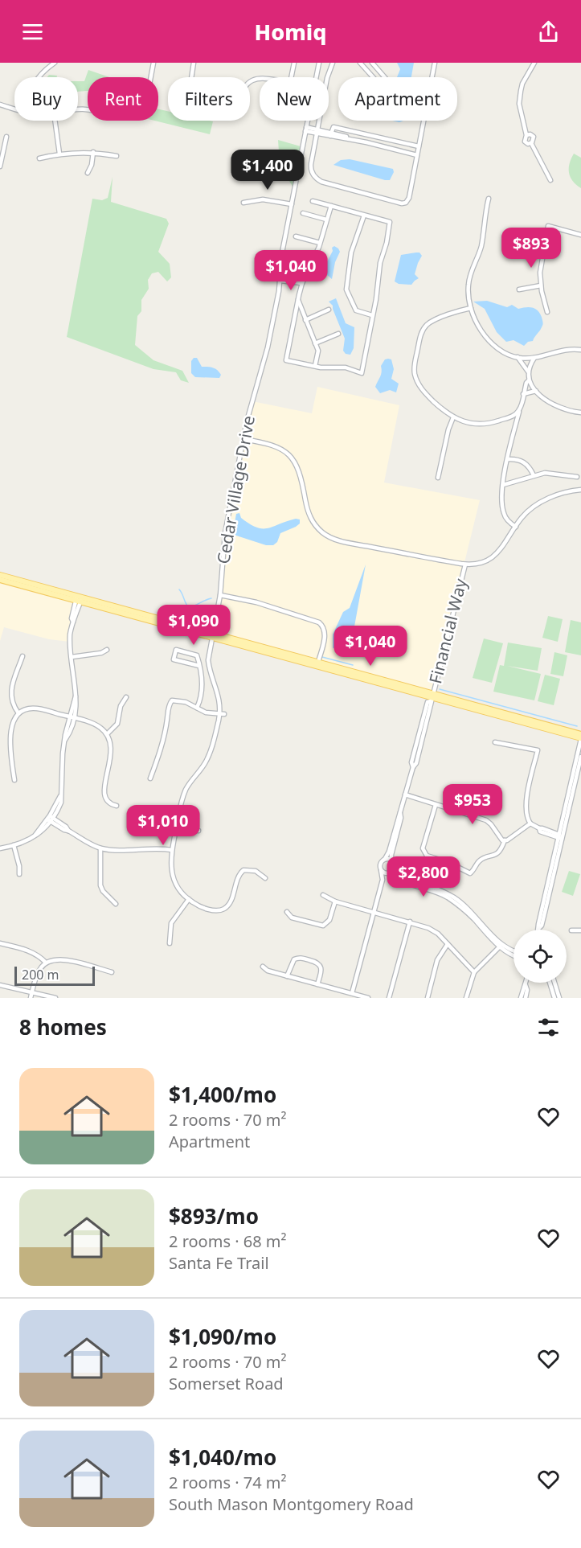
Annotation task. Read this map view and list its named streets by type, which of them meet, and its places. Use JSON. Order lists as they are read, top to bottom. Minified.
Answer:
{"streets":{"street":["Cedar Village Drive","Financial Way"]},"scale_bar":"200 m","page":{"header":"Homiq","chip":["Buy","Rent","Filters","New","Apartment"],"price":["$1,400","$893","$1,040","$1,090","$1,040","$953","$1,010","$2,800"],"scale":"200 m","heading":"8 homes","list":[{"name":"$1,400/mo","note":"2 rooms · 70 m² · Apartment"},{"name":"$893/mo","note":"2 rooms · 68 m² · Santa Fe Trail"},{"name":"$1,090/mo","note":"2 rooms · 70 m² · Somerset Road"},{"name":"$1,040/mo","note":"2 rooms · 74 m² · South Mason Montgomery Road"}]}}
